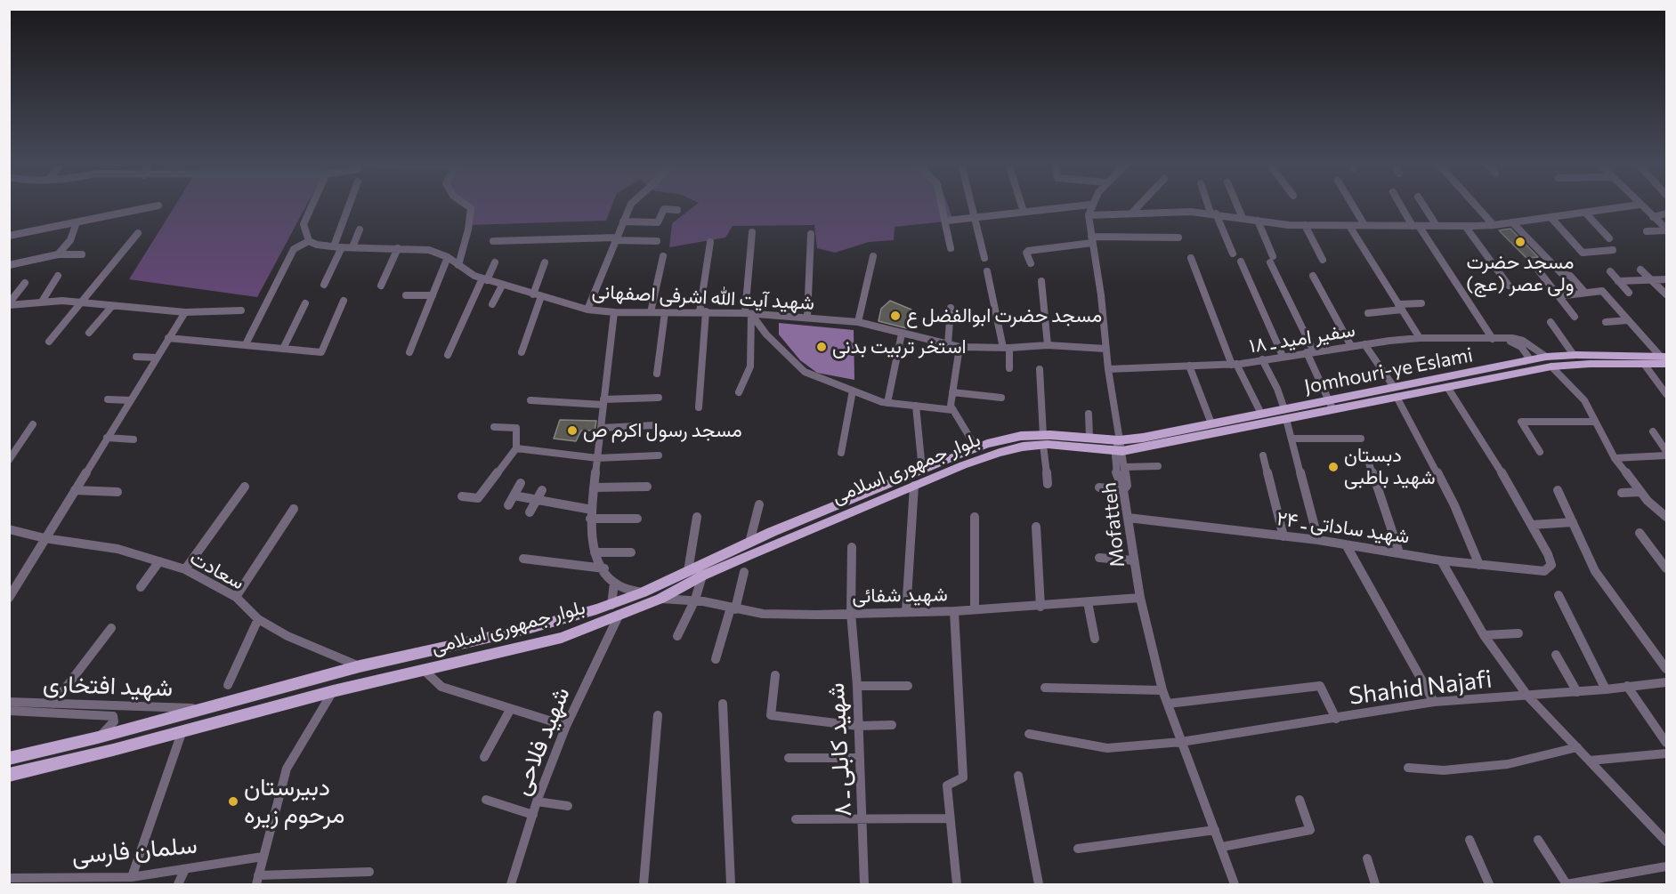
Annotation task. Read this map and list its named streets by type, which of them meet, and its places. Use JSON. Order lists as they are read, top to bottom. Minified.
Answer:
{"streets":{"main road":["Jomhouri-ye Eslami","بلوار جمهوری اسلامی"],"street":["شهید آیت الله اشرفی اصفهانی","سفیر امید ـ ۱۸","Mofatteh","شهید ساداتی ـ ۲۴","سعادت","شهید شفائی","شهید افتخاری","Shahid Najafi","شهید فلاحی","شهید کابلی ـ ۸","سلمان فارسی"]},"crossings":[["شهید آیت الله اشرفی اصفهانی","Mofatteh"],["سفیر امید ـ ۱۸","Jomhouri-ye Eslami"],["سفیر امید ـ ۱۸","Mofatteh"],["Jomhouri-ye Eslami","بلوار جمهوری اسلامی"],["Jomhouri-ye Eslami","Mofatteh"],["بلوار جمهوری اسلامی","Mofatteh"],["بلوار جمهوری اسلامی","سعادت"],["بلوار جمهوری اسلامی","شهید شفائی"],["بلوار جمهوری اسلامی","شهید افتخاری"],["بلوار جمهوری اسلامی","شهید فلاحی"],["Mofatteh","شهید ساداتی ـ ۲۴"],["Mofatteh","شهید شفائی"],["Mofatteh","Shahid Najafi"],["شهید شفائی","شهید کابلی ـ ۸"]],"places":["مسجد حضرت ولی عصر (عج)","مسجد حضرت ابوالفضل ع","استخر تربیت بدنی","مسجد رسول اکرم ص","دبستان شهید باطبی","دبیرستان مرحوم زیره"]}
